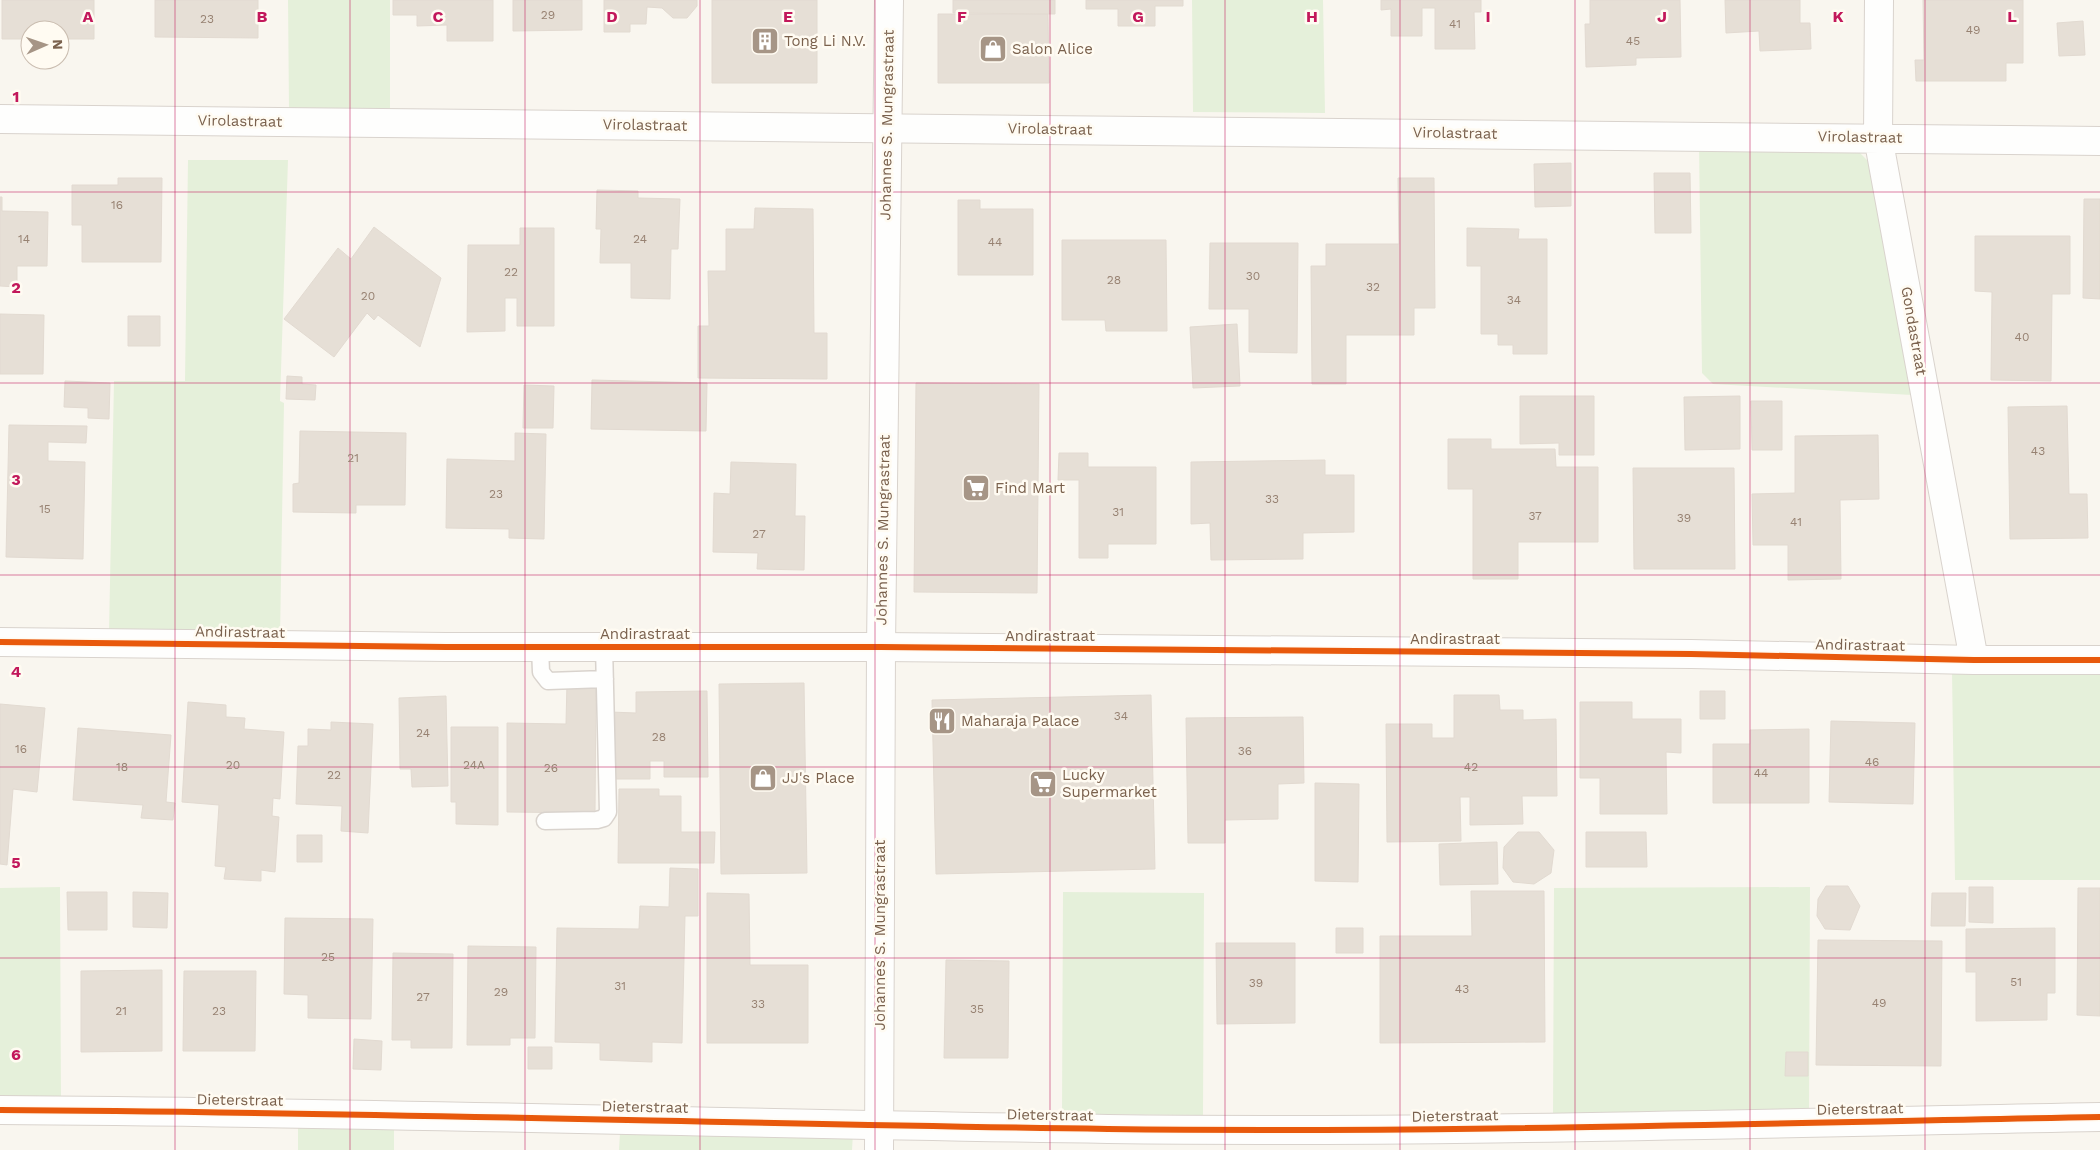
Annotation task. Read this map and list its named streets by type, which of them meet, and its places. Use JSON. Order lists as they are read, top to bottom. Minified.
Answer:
{"streets":{"street":["Virolastraat","Johannes S. Mungrastraat","Gondastraat","Andirastraat","Dieterstraat"]},"crossings":[["Virolastraat","Johannes S. Mungrastraat"],["Virolastraat","Gondastraat"],["Johannes S. Mungrastraat","Andirastraat"],["Johannes S. Mungrastraat","Dieterstraat"],["Gondastraat","Andirastraat"]],"places":{"building":["Tong Li N.V."],"shop":["Salon Alice","JJ's Place"],"supermarket":["Find Mart","Lucky Supermarket"],"restaurant":["Maharaja Palace"]},"house_numbers":["29","23","41","49","45","16","14","24","44","22","30","28","32","20","34","40","43","21","23","33","15","31","37","39","41","27","34","24","28","16","36","46","20","24A","18","42","26","44","22","25","51","39","31","43","29","27","49","33","35","21","23"],"north":"right","grid":{"columns":["A","B","C","D","E","F","G","H","I","J","K","L"],"rows":["1","2","3","4","5","6"]}}
